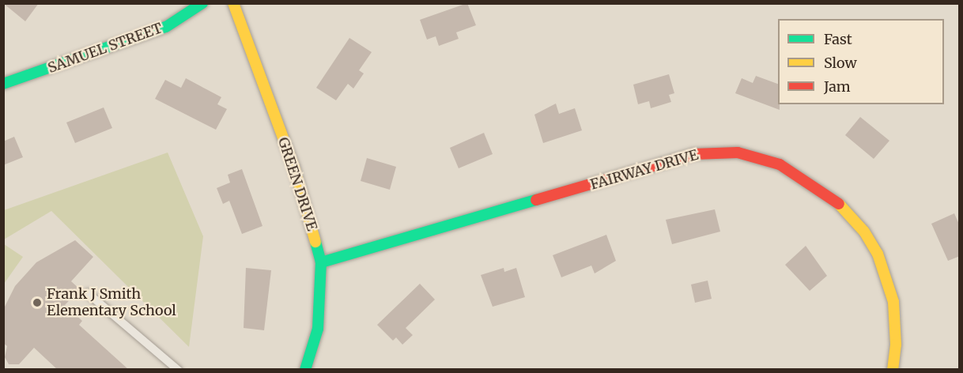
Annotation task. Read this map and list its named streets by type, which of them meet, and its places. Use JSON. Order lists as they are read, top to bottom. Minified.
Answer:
{"streets":{"street":["SAMUEL STREET","FAIRWAY DRIVE","GREEN DRIVE"]},"crossings":[["FAIRWAY DRIVE","GREEN DRIVE"]],"places":["Frank J Smith Elementary School"],"legend":["Fast","Slow","Jam"]}
